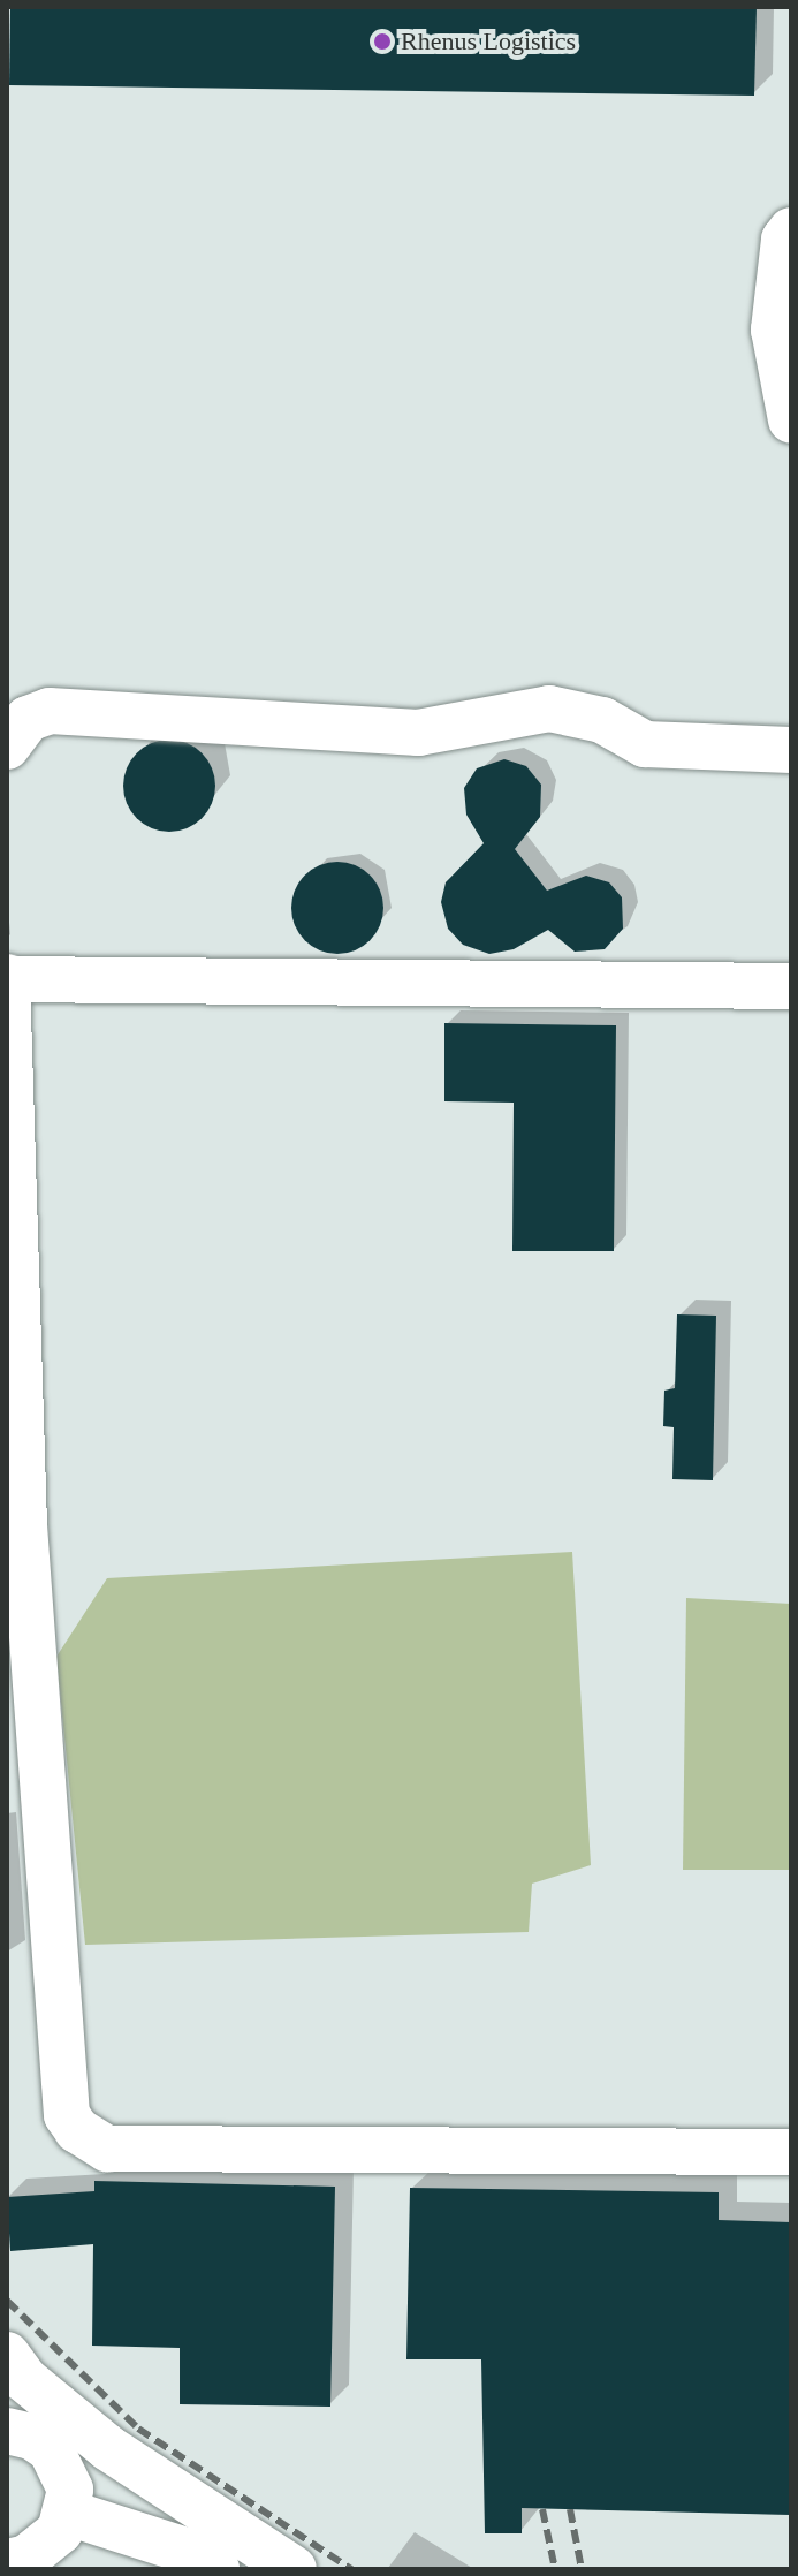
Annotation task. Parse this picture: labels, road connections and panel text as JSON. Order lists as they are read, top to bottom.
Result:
{
  "places": ["Rhenus Logistics"]
}
